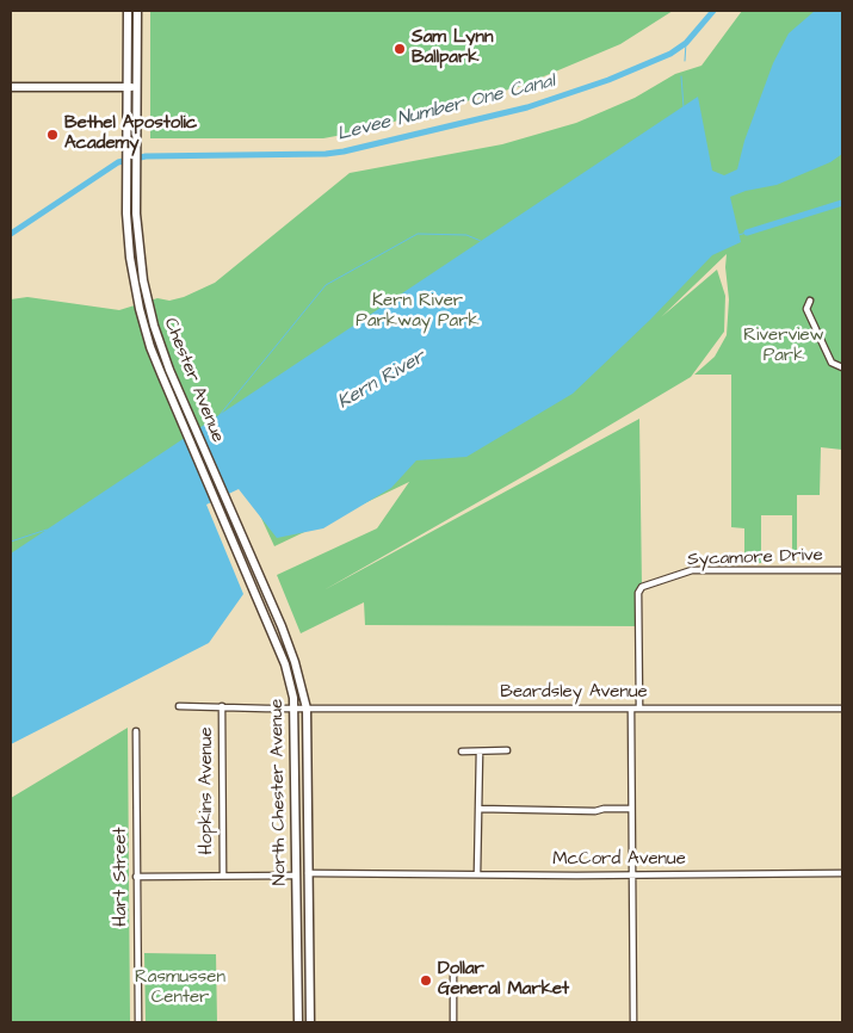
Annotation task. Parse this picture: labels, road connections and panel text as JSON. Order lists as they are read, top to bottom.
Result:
{
  "streets": {
    "main road": ["Chester Avenue", "North Chester Avenue"],
    "street": [
      "Sycamore Drive",
      "Beardsley Avenue",
      "Hopkins Avenue",
      "McCord Avenue",
      "Hart Street"
    ]
  },
  "crossings": [
    ["Chester Avenue", "North Chester Avenue"],
    ["Sycamore Drive", "Beardsley Avenue"],
    ["Beardsley Avenue", "Hopkins Avenue"],
    ["Beardsley Avenue", "North Chester Avenue"],
    ["North Chester Avenue", "McCord Avenue"]
  ],
  "water": ["Levee Number One Canal", "Kern River"],
  "parks": ["Kern River Parkway Park", "Riverview Park", "Rasmussen Center"],
  "places": ["Sam Lynn Ballpark", "Bethel Apostolic Academy", "Dollar General Market"]
}
